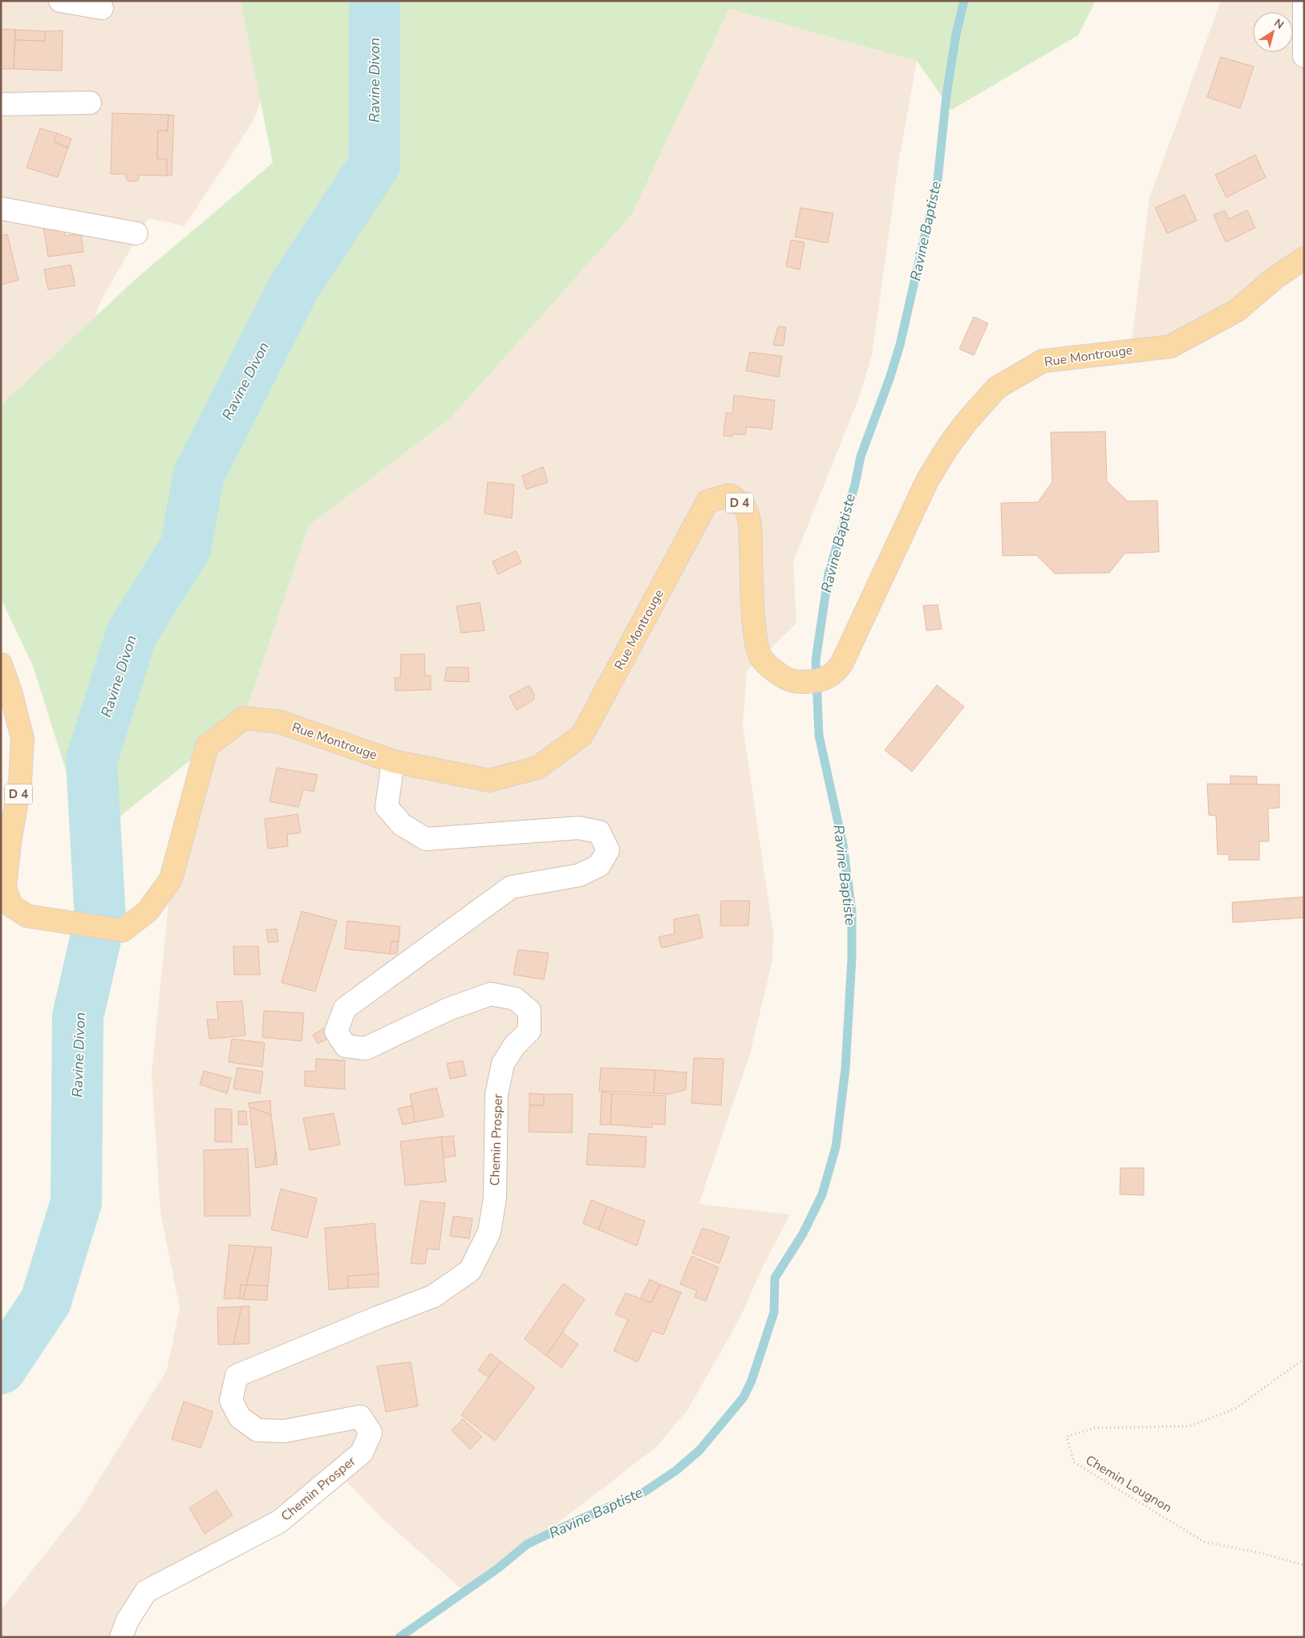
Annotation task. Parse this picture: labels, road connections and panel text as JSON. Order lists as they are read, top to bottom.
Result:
{
  "streets": {
    "main road": ["Rue Montrouge", "D 4"],
    "street": ["Chemin Prosper"],
    "path": ["Chemin Lougnon"]
  },
  "crossings": [
    ["Rue Montrouge", "Chemin Prosper"]
  ],
  "water": ["Ravine Divon", "Ravine Baptiste"],
  "north": "top right"
}
